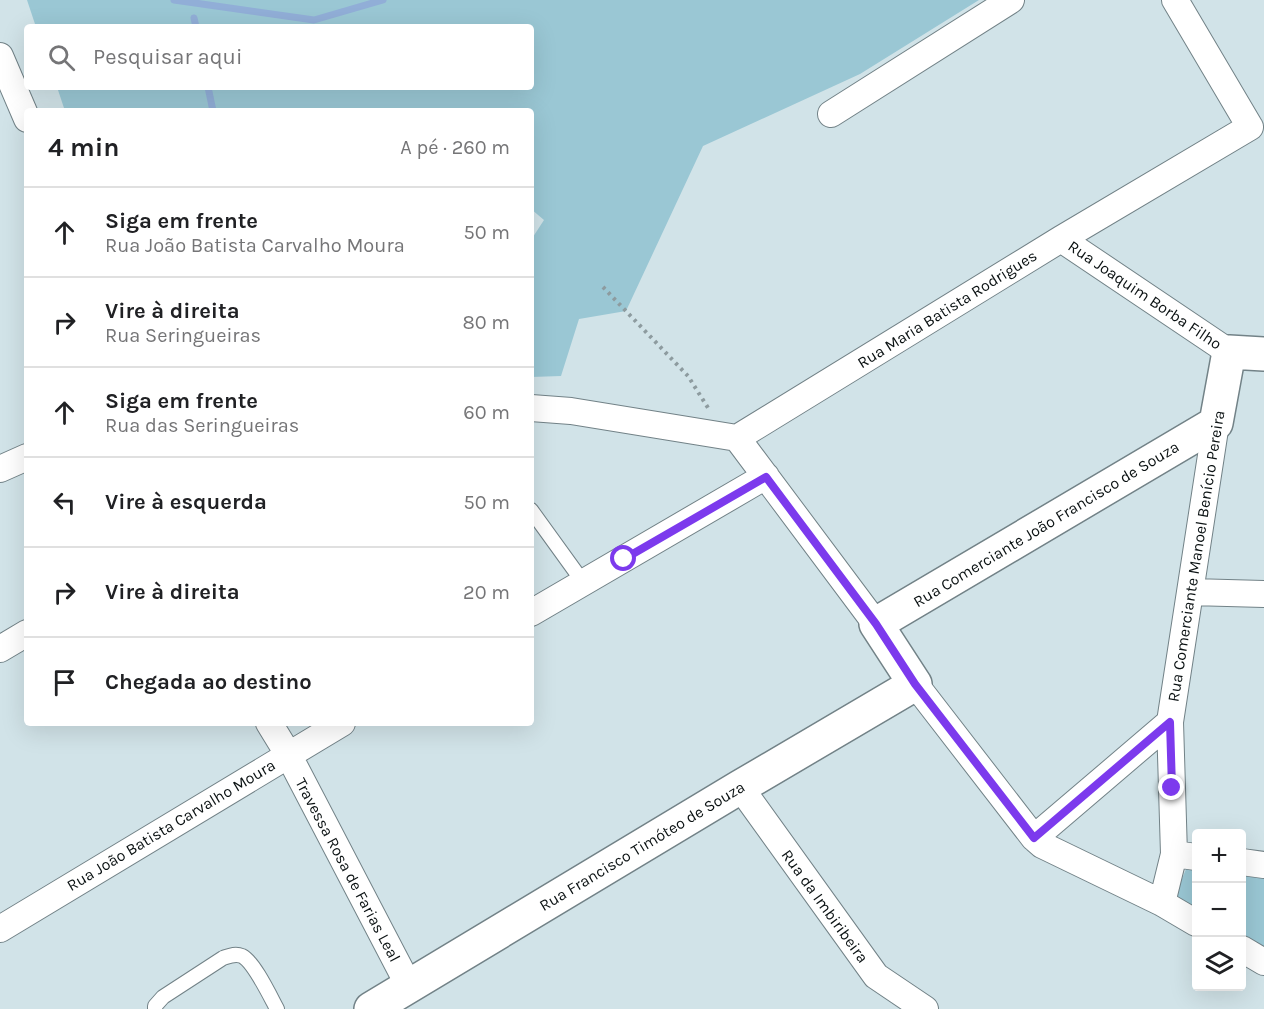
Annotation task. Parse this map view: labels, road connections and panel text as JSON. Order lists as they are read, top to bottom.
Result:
{
  "streets": {
    "main road": [
      "Rua Joaquim Borba Filho",
      "Rua Comerciante João Francisco de Souza",
      "Rua Comerciante Manoel Benício Pereira",
      "Rua Francisco Timóteo de Souza"
    ],
    "street": [
      "Rua Maria Batista Rodrigues",
      "Rua João Batista Carvalho Moura",
      "Travessa Rosa de Farias Leal",
      "Rua da Imbiribeira"
    ]
  },
  "crossings": [
    ["Rua Joaquim Borba Filho", "Rua Maria Batista Rodrigues"],
    ["Rua Joaquim Borba Filho", "Rua Comerciante Manoel Benício Pereira"],
    ["Rua Comerciante João Francisco de Souza", "Rua Comerciante Manoel Benício Pereira"],
    ["Rua João Batista Carvalho Moura", "Travessa Rosa de Farias Leal"],
    ["Rua Francisco Timóteo de Souza", "Travessa Rosa de Farias Leal"],
    ["Rua Francisco Timóteo de Souza", "Rua da Imbiribeira"]
  ],
  "page": {
    "search": "Pesquisar aqui",
    "heading": ["4 min", "A pé · 260 m"],
    "list": [
      ["Siga em frente", "Rua João Batista Carvalho Moura", "50 m"],
      ["Vire à direita", "Rua Seringueiras", "80 m"],
      ["Siga em frente", "Rua das Seringueiras", "60 m"],
      ["Vire à esquerda", "50 m"],
      ["Vire à direita", "20 m"],
      "Chegada ao destino"
    ],
    "map_buttons": ["+", "−"]
  }
}
